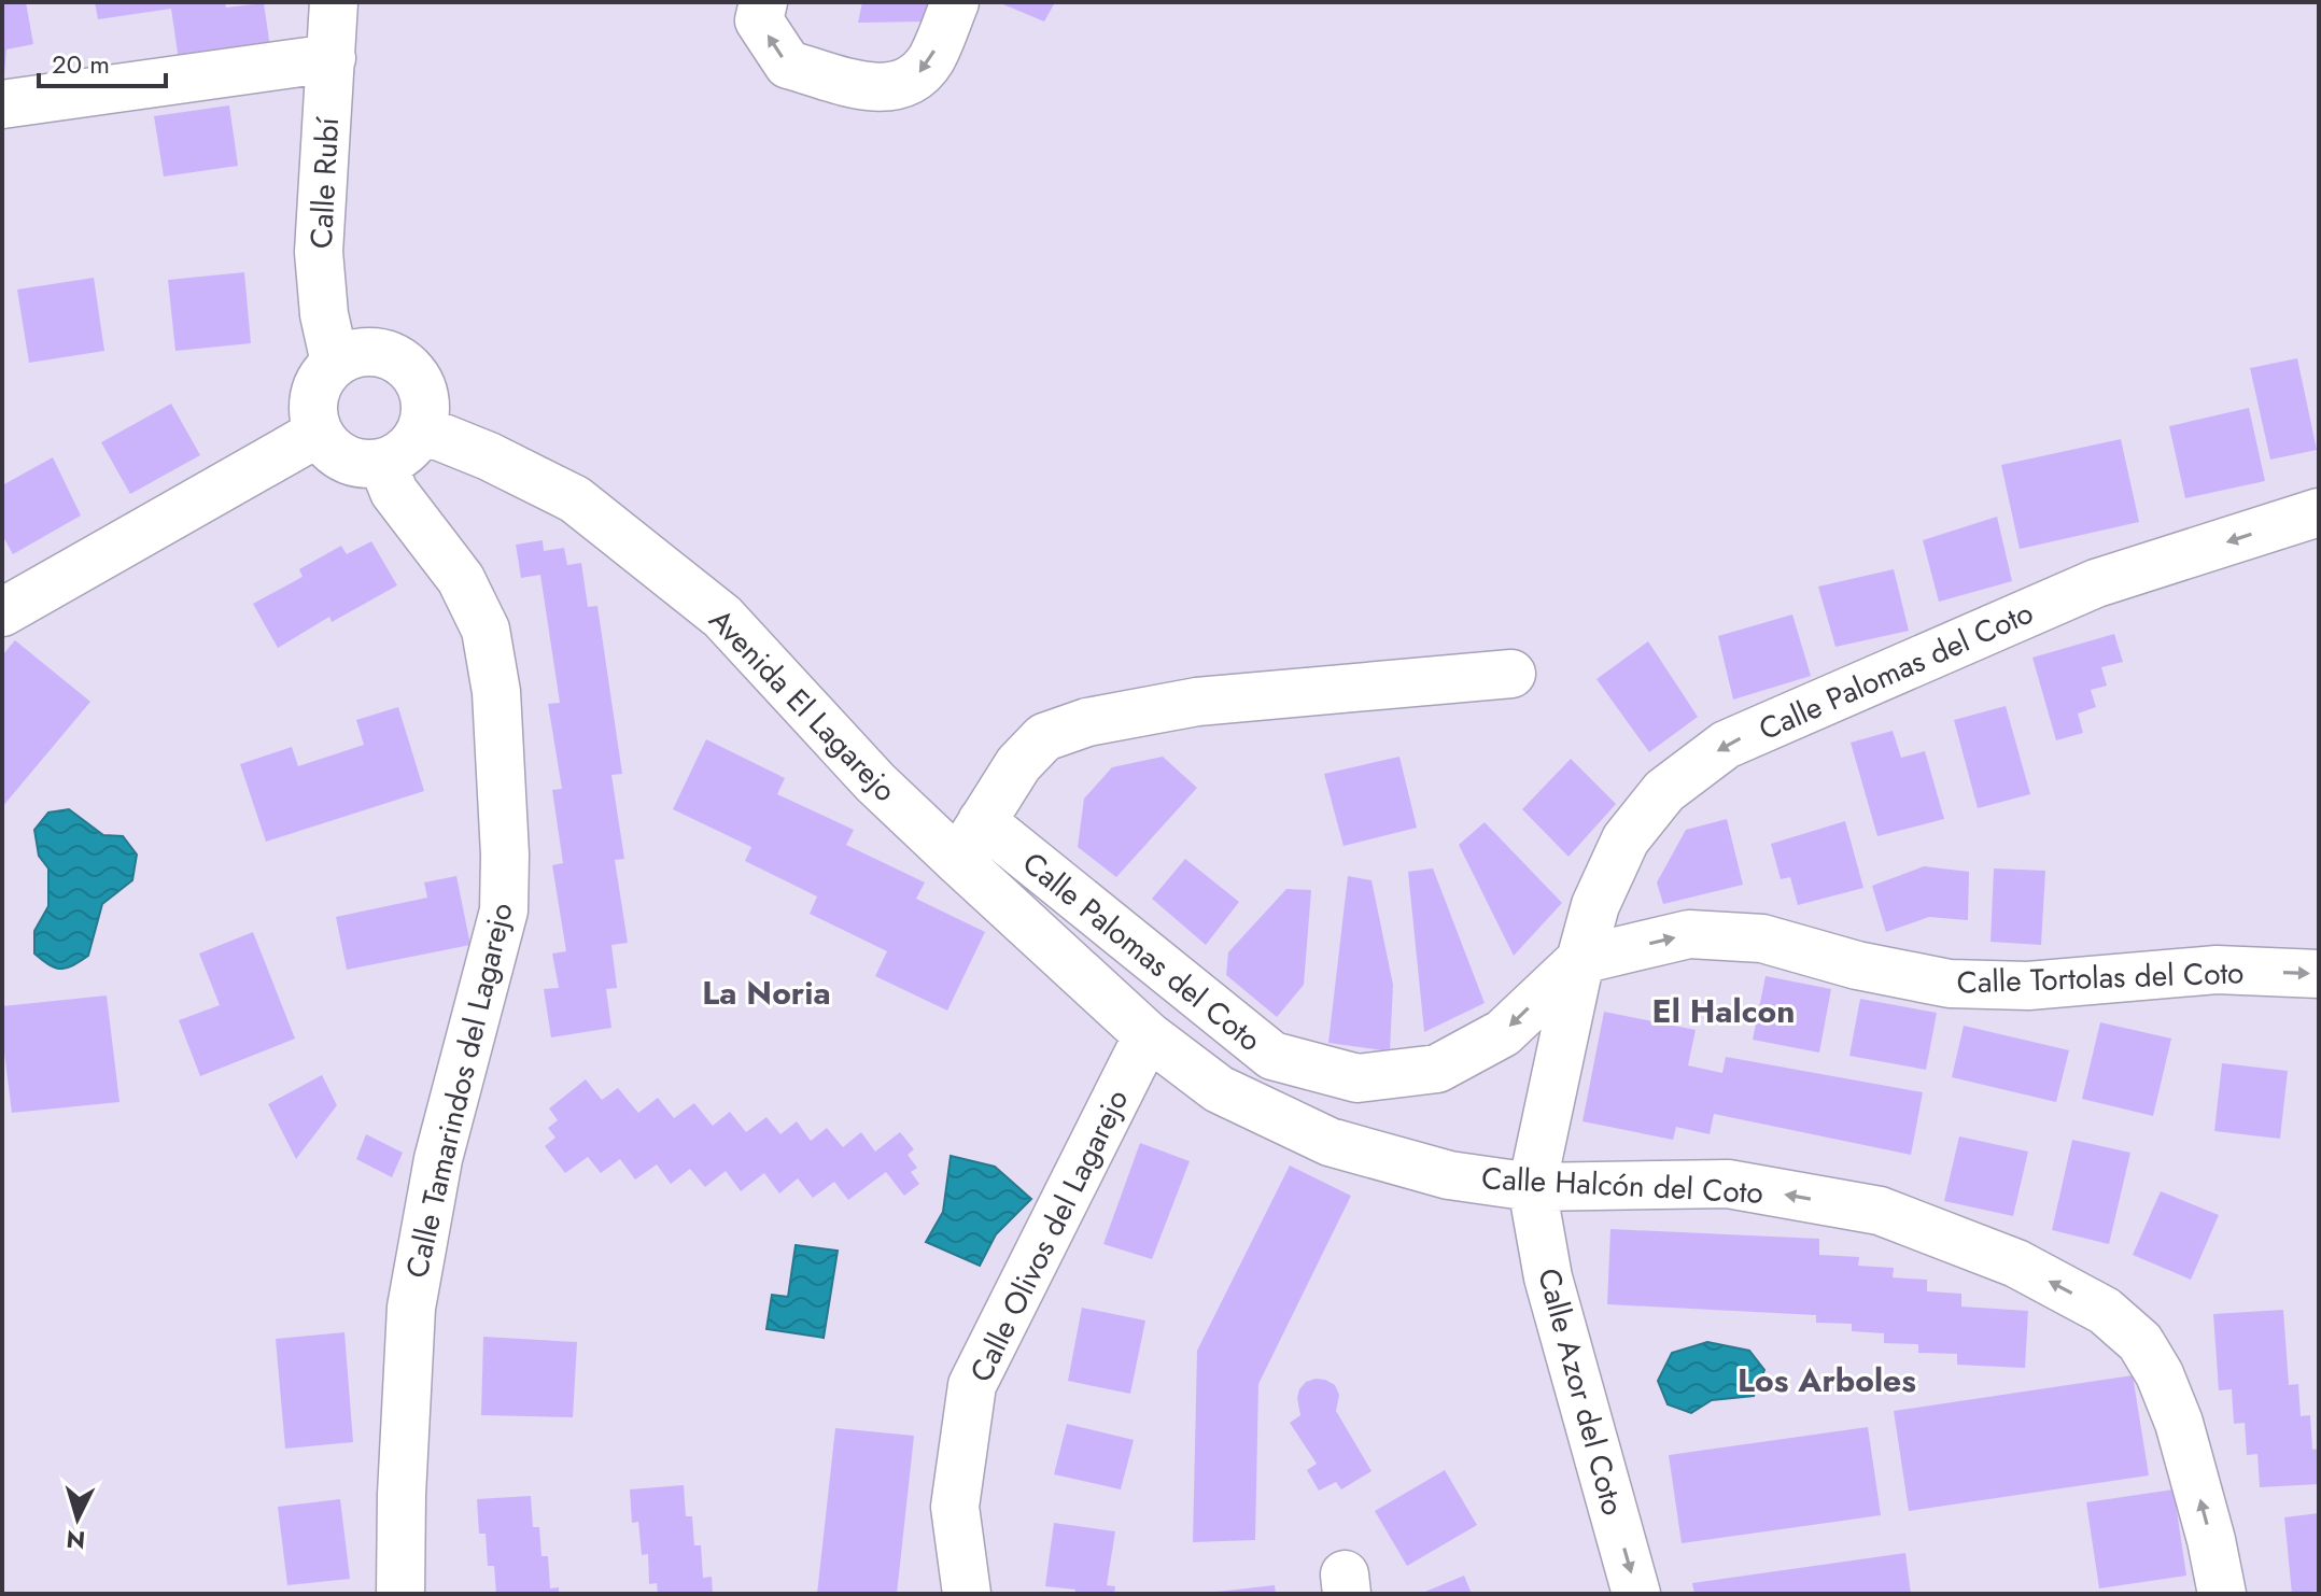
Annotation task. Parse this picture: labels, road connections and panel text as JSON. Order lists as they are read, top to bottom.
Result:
{
  "streets": {
    "street": [
      "Calle Rubí",
      "Calle Palomas del Coto",
      "Avenida El Lagarejo",
      "Calle Tortolas del Coto",
      "Calle Tamarindos del Lagarejo",
      "Calle Halcón del Coto",
      "Calle Olivos del Lagarejo",
      "Calle Azor del Coto"
    ]
  },
  "crossings": [
    ["Calle Rubí", "Avenida El Lagarejo"],
    ["Calle Rubí", "Calle Tamarindos del Lagarejo"],
    ["Calle Palomas del Coto", "Calle Tortolas del Coto"],
    ["Calle Palomas del Coto", "Calle Halcón del Coto"],
    ["Calle Palomas del Coto", "Calle Azor del Coto"],
    ["Avenida El Lagarejo", "Calle Tamarindos del Lagarejo"],
    ["Avenida El Lagarejo", "Calle Halcón del Coto"],
    ["Avenida El Lagarejo", "Calle Olivos del Lagarejo"],
    ["Calle Halcón del Coto", "Calle Olivos del Lagarejo"],
    ["Calle Halcón del Coto", "Calle Azor del Coto"]
  ],
  "one_way": [
    "Calle Palomas del Coto",
    "Calle Tortolas del Coto",
    "Calle Halcón del Coto",
    "Calle Azor del Coto"
  ],
  "districts": ["La Noria", "El Halcon", "Los Arboles"],
  "scale_bar": "20 m",
  "north": "bottom"
}
